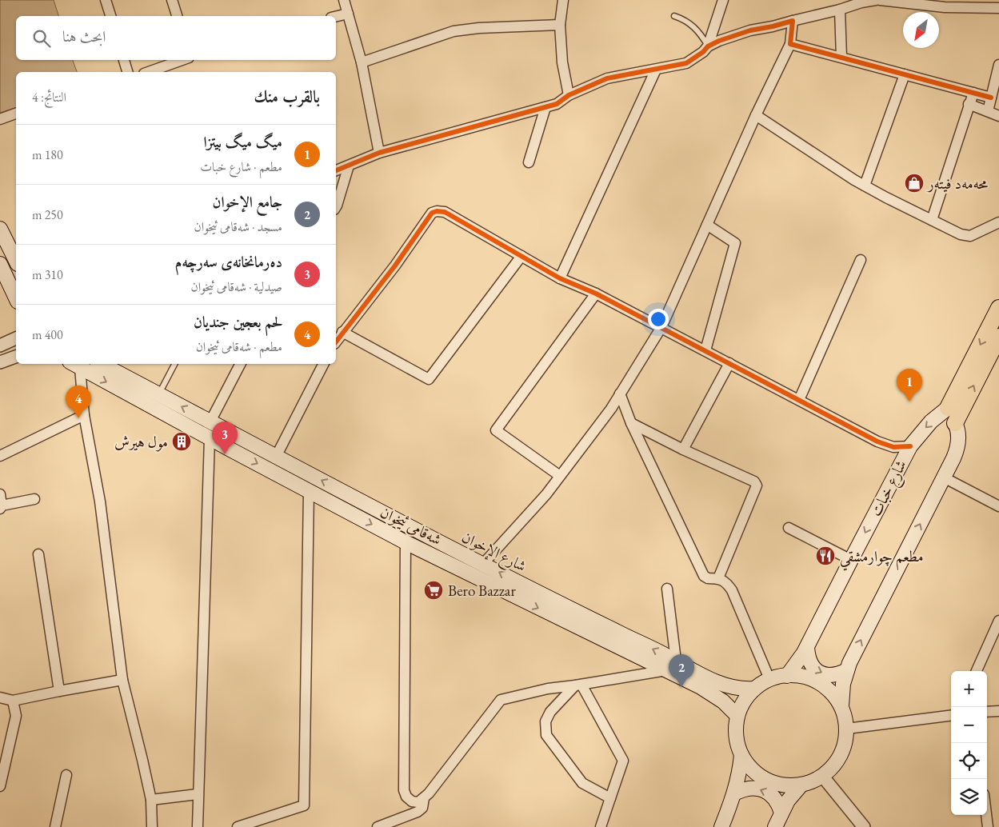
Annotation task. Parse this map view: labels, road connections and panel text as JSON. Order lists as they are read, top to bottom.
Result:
{
  "streets": {
    "main road": ["شارع خبات", "شەقامی ئیخوان", "شارع الإخوان"]
  },
  "crossings": [
    ["شارع خبات", "شەقامی ئیخوان"],
    ["شارع خبات", "شارع الإخوان"],
    ["شەقامی ئیخوان", "شارع الإخوان"]
  ],
  "one_way": ["شەقامی ئیخوان", "شارع الإخوان"],
  "places": {
    "shop": ["محەمەد فیتەر"],
    "building": ["مول هيرش"],
    "restaurant": ["مطعم چوارمشقي"],
    "supermarket": ["Bero Bazzar"]
  },
  "north": "bottom left",
  "page": {
    "search": "ابحث هنا",
    "heading": ["بالقرب منك", "النتائج: 4"],
    "list": [
      {
        "mark": "1",
        "name": "ميگ ميگ بيتزا",
        "note": "مطعم · شارع خبات",
        "value": "180 m"
      },
      {
        "mark": "2",
        "name": "جامع الإخوان",
        "note": "مسجد · شەقامی ئیخوان",
        "value": "250 m"
      },
      {
        "mark": "3",
        "name": "دەرمانخانەی سەرچەم",
        "note": "صيدلية · شەقامی ئیخوان",
        "value": "310 m"
      },
      {
        "mark": "4",
        "name": "لحم بعجين جنديان",
        "note": "مطعم · شەقامی ئیخوان",
        "value": "400 m"
      }
    ],
    "pins": [
      "1",
      "4",
      "3",
      "2"
    ],
    "map_buttons": ["+", "−"]
  }
}
